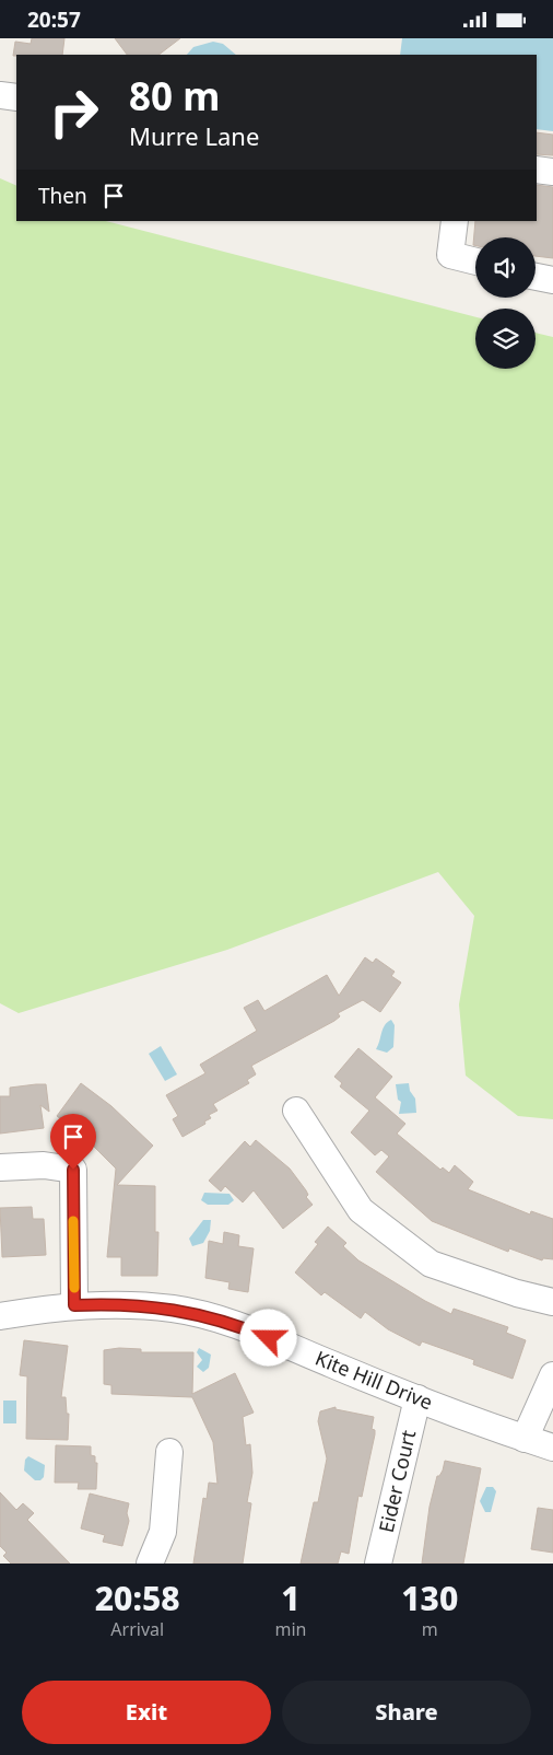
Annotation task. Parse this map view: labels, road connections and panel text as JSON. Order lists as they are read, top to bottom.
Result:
{
  "streets": {
    "street": ["Kite Hill Drive", "Eider Court"]
  },
  "crossings": [
    ["Kite Hill Drive", "Eider Court"]
  ],
  "page": {
    "status": "20:57",
    "turn": ["80 m", "Murre Lane"],
    "then": "Then",
    "eta": [
      "20:58",
      "Arrival",
      "1",
      "min",
      "130",
      "m"
    ],
    "buttons": ["Exit", "Share"]
  }
}
